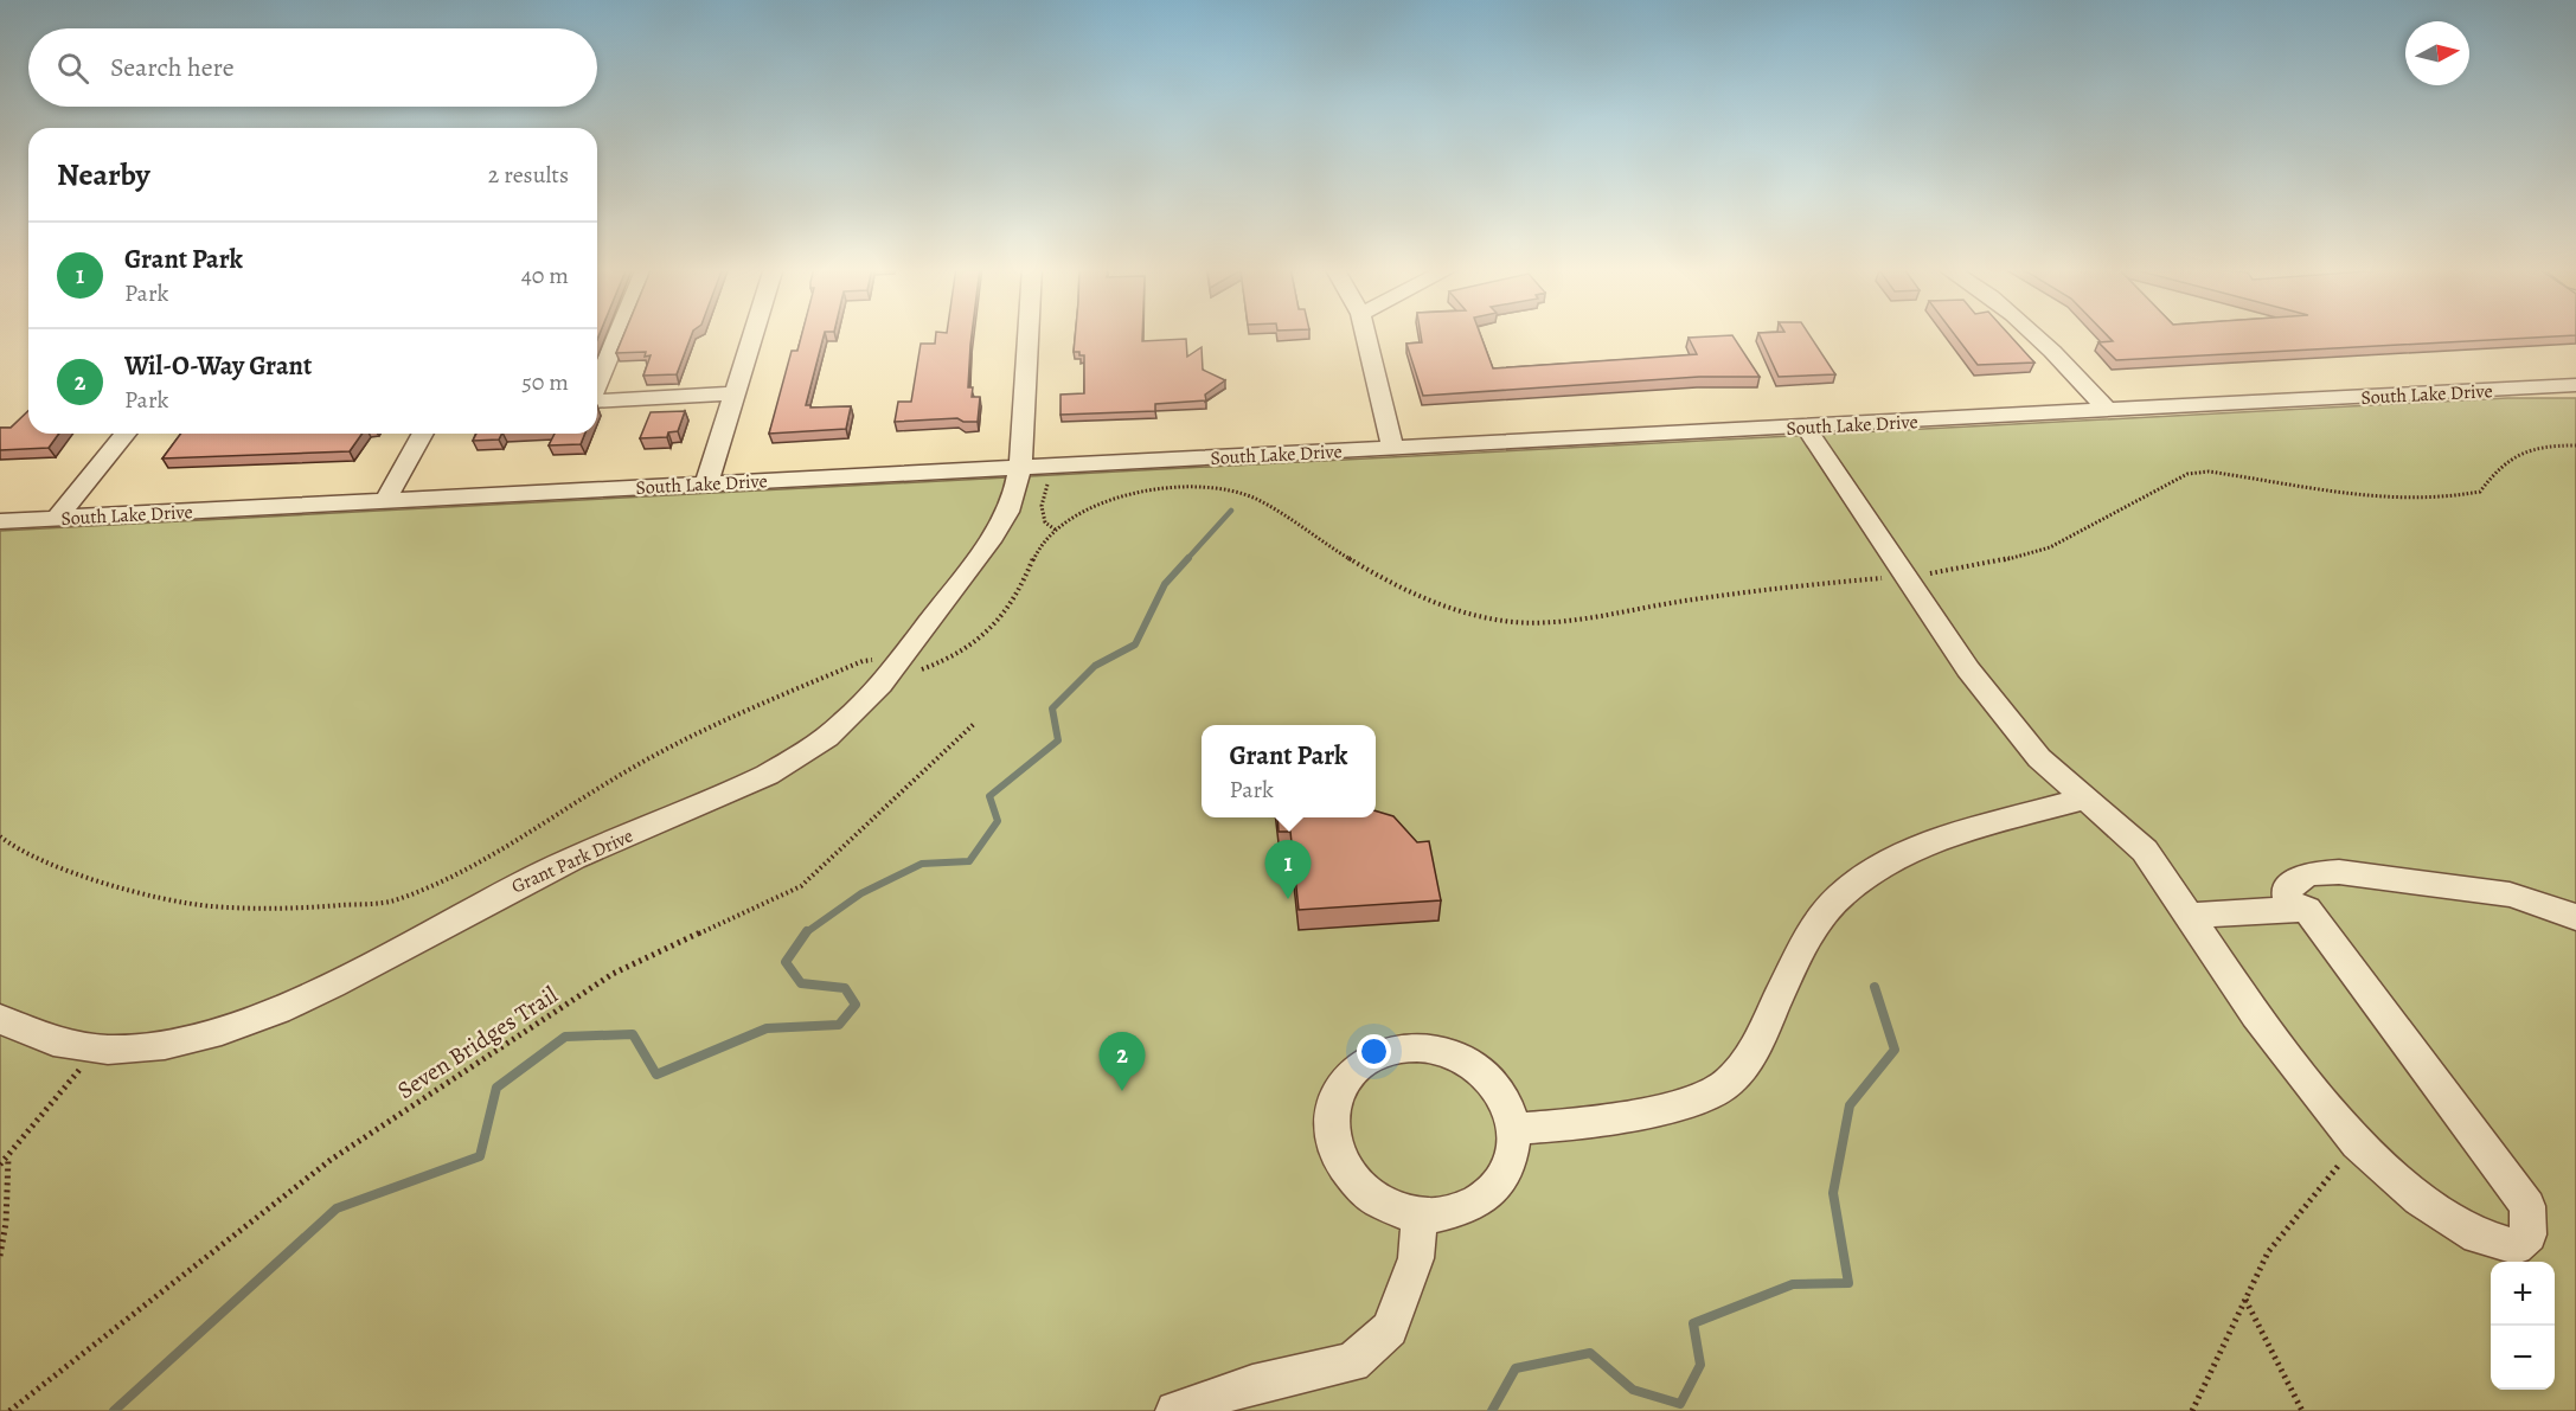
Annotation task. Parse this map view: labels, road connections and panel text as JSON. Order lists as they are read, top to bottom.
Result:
{
  "streets": {
    "street": ["South Lake Drive", "Grant Park Drive"],
    "path": ["Seven Bridges Trail"]
  },
  "crossings": [
    ["South Lake Drive", "Grant Park Drive"]
  ],
  "north": "right",
  "page": {
    "search": "Search here",
    "heading": ["Nearby", "2 results"],
    "list": [
      {
        "mark": "1",
        "name": "Grant Park",
        "note": "Park",
        "value": "40 m"
      },
      {
        "mark": "2",
        "name": "Wil-O-Way Grant",
        "note": "Park",
        "value": "50 m"
      }
    ],
    "popup": ["Grant Park", "Park"],
    "pins": ["1", "2"],
    "map_buttons": ["+", "−"]
  }
}
